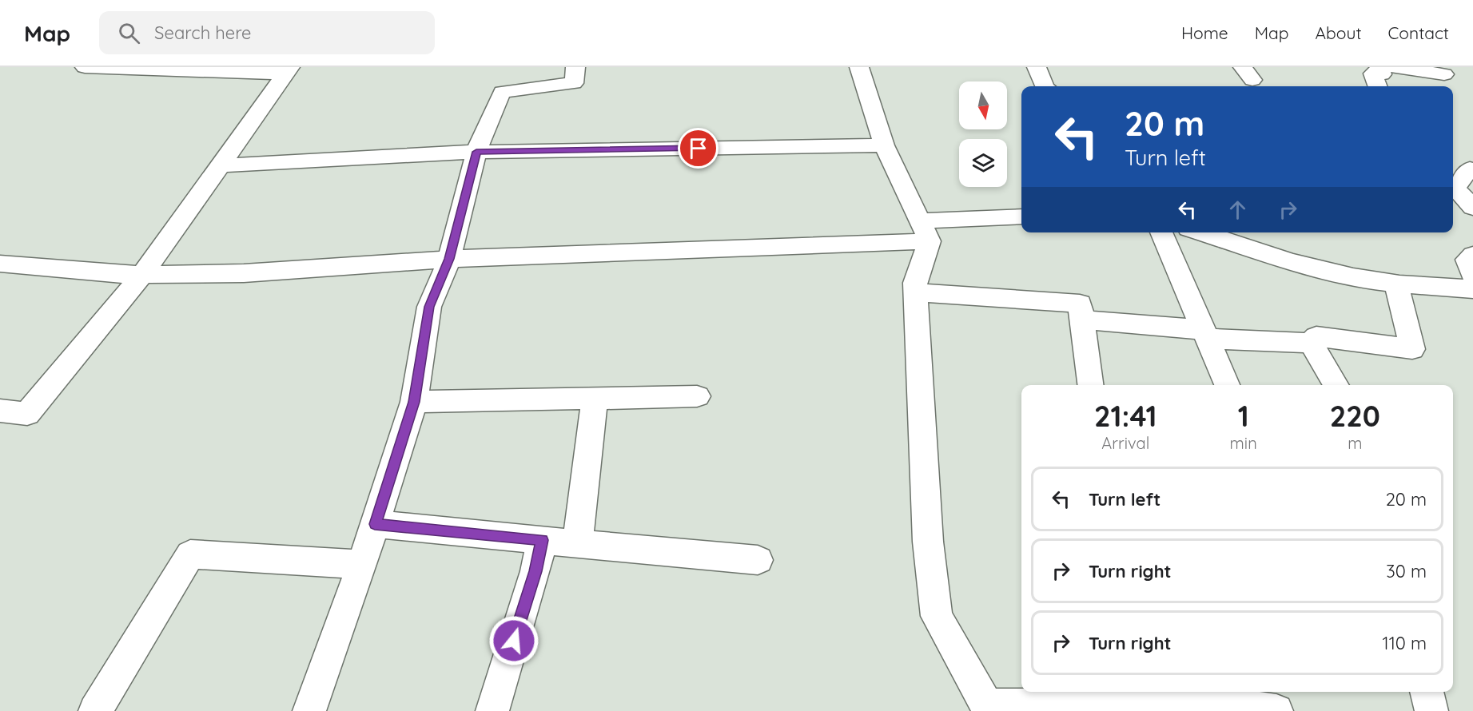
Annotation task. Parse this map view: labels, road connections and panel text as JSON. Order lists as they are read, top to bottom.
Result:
{
  "north": "bottom",
  "page": {
    "header": "Map",
    "search": "Search here",
    "nav": [
      "Home",
      "Map",
      "About",
      "Contact"
    ],
    "turn": ["20 m", "Turn left"],
    "eta": [
      "21:41",
      "Arrival",
      "1",
      "min",
      "220",
      "m"
    ],
    "list": [
      {
        "name": "Turn left",
        "value": "20 m"
      },
      {
        "name": "Turn right",
        "value": "30 m"
      },
      {
        "name": "Turn right",
        "value": "110 m"
      }
    ]
  }
}
